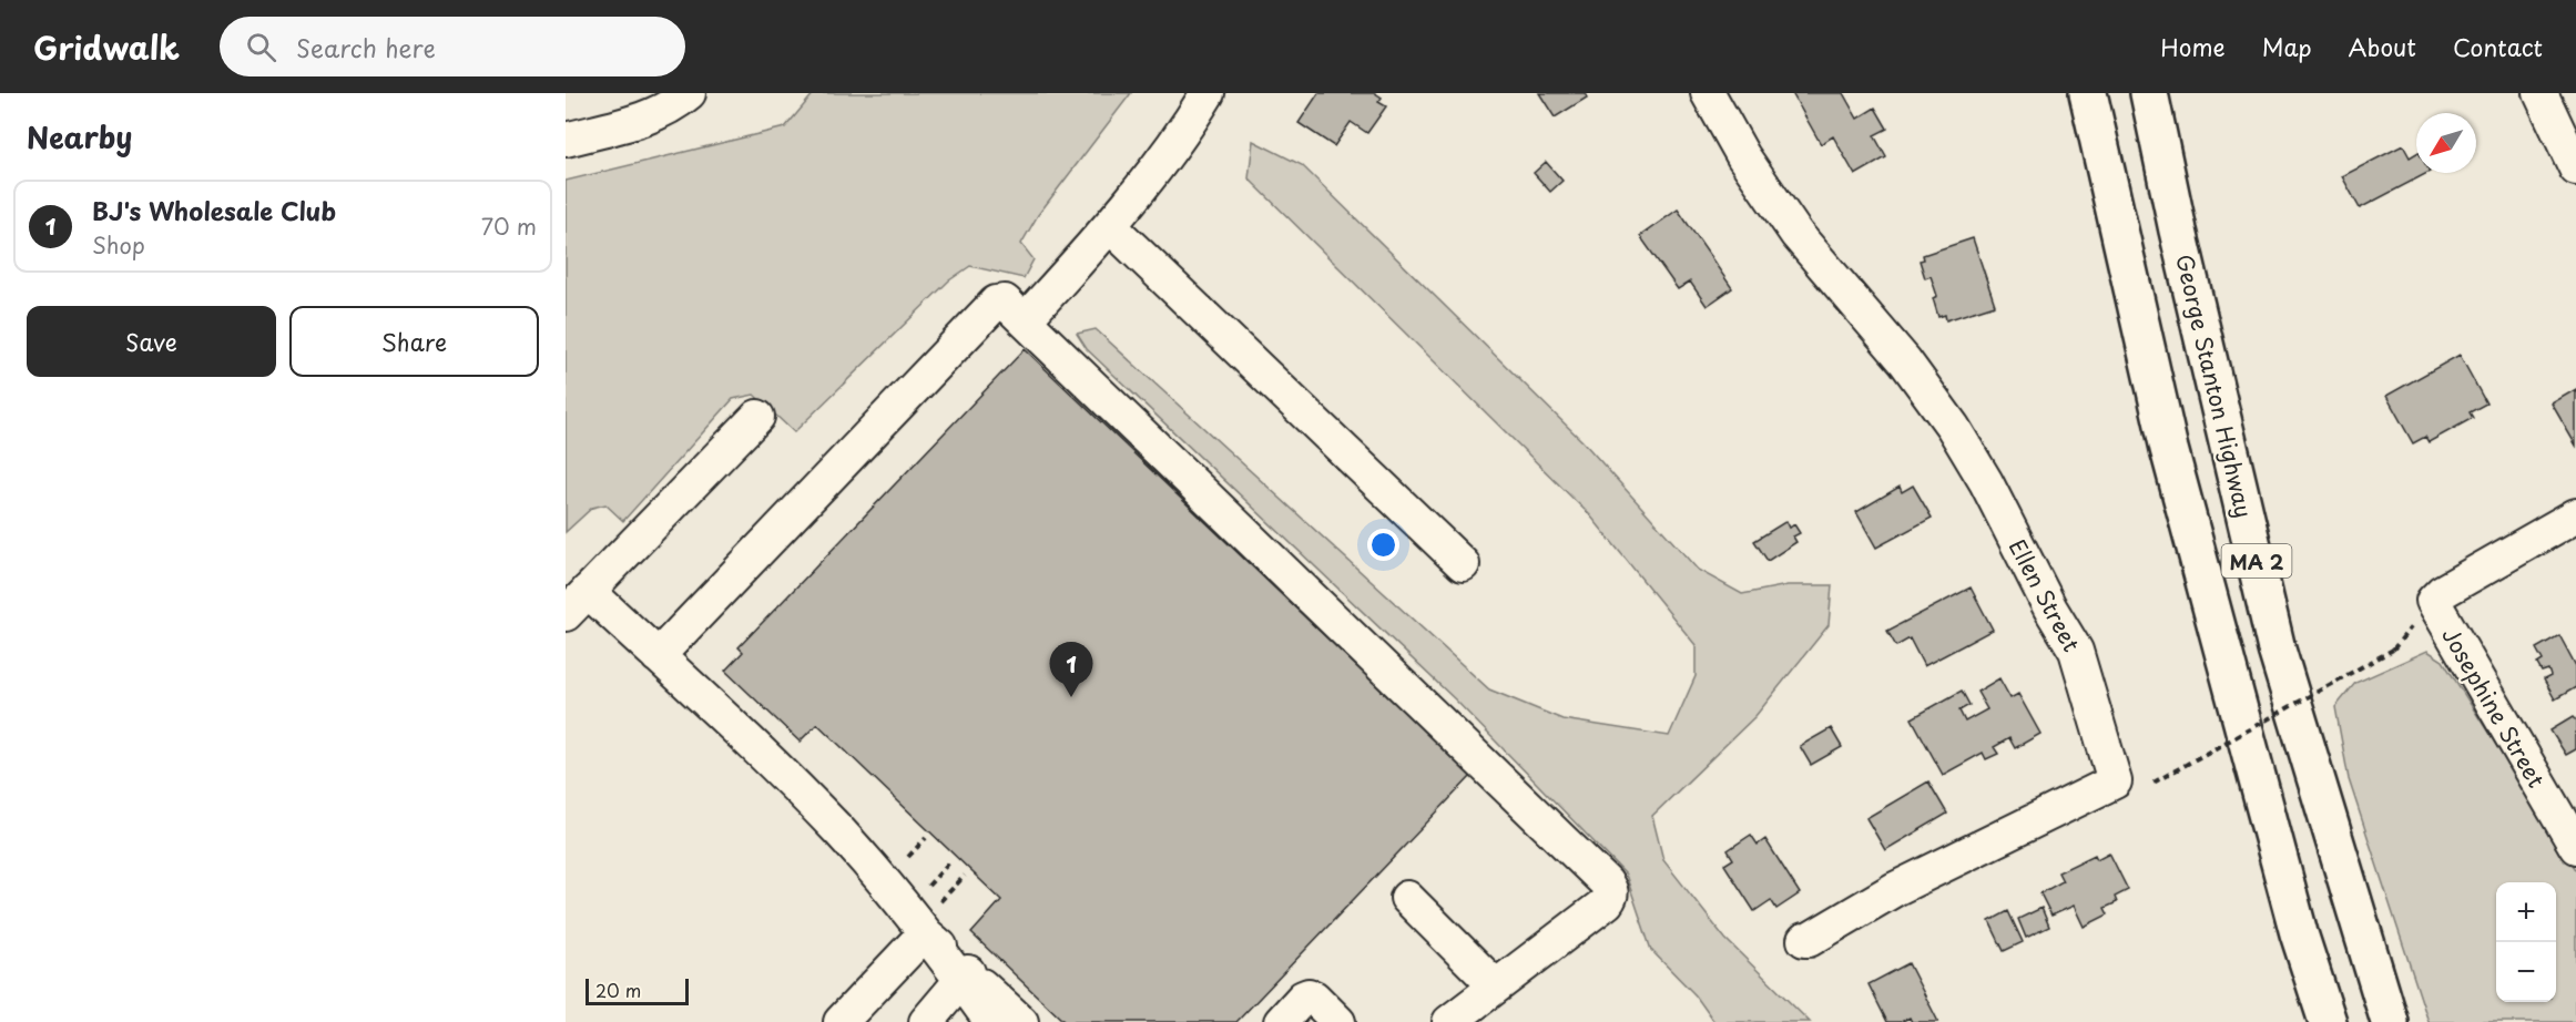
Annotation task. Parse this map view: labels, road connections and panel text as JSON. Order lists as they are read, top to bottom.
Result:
{
  "streets": {
    "highway": ["George Stanton Highway", "MA 2"],
    "street": ["Ellen Street", "Josephine Street"]
  },
  "scale_bar": "20 m",
  "north": "bottom left",
  "page": {
    "header": "Gridwalk",
    "search": "Search here",
    "nav": [
      "Home",
      "Map",
      "About",
      "Contact"
    ],
    "heading": "Nearby",
    "list": [
      {
        "mark": "1",
        "name": "BJ's Wholesale Club",
        "note": "Shop",
        "value": "70 m"
      }
    ],
    "buttons": ["Save", "Share"],
    "pins": "1",
    "map_buttons": ["+", "−"],
    "scale": "20 m"
  }
}
